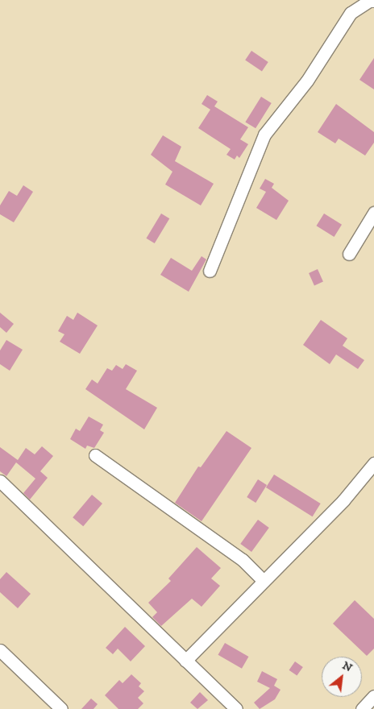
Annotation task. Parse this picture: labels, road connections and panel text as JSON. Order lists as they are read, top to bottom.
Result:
{
  "north": "top right"
}
